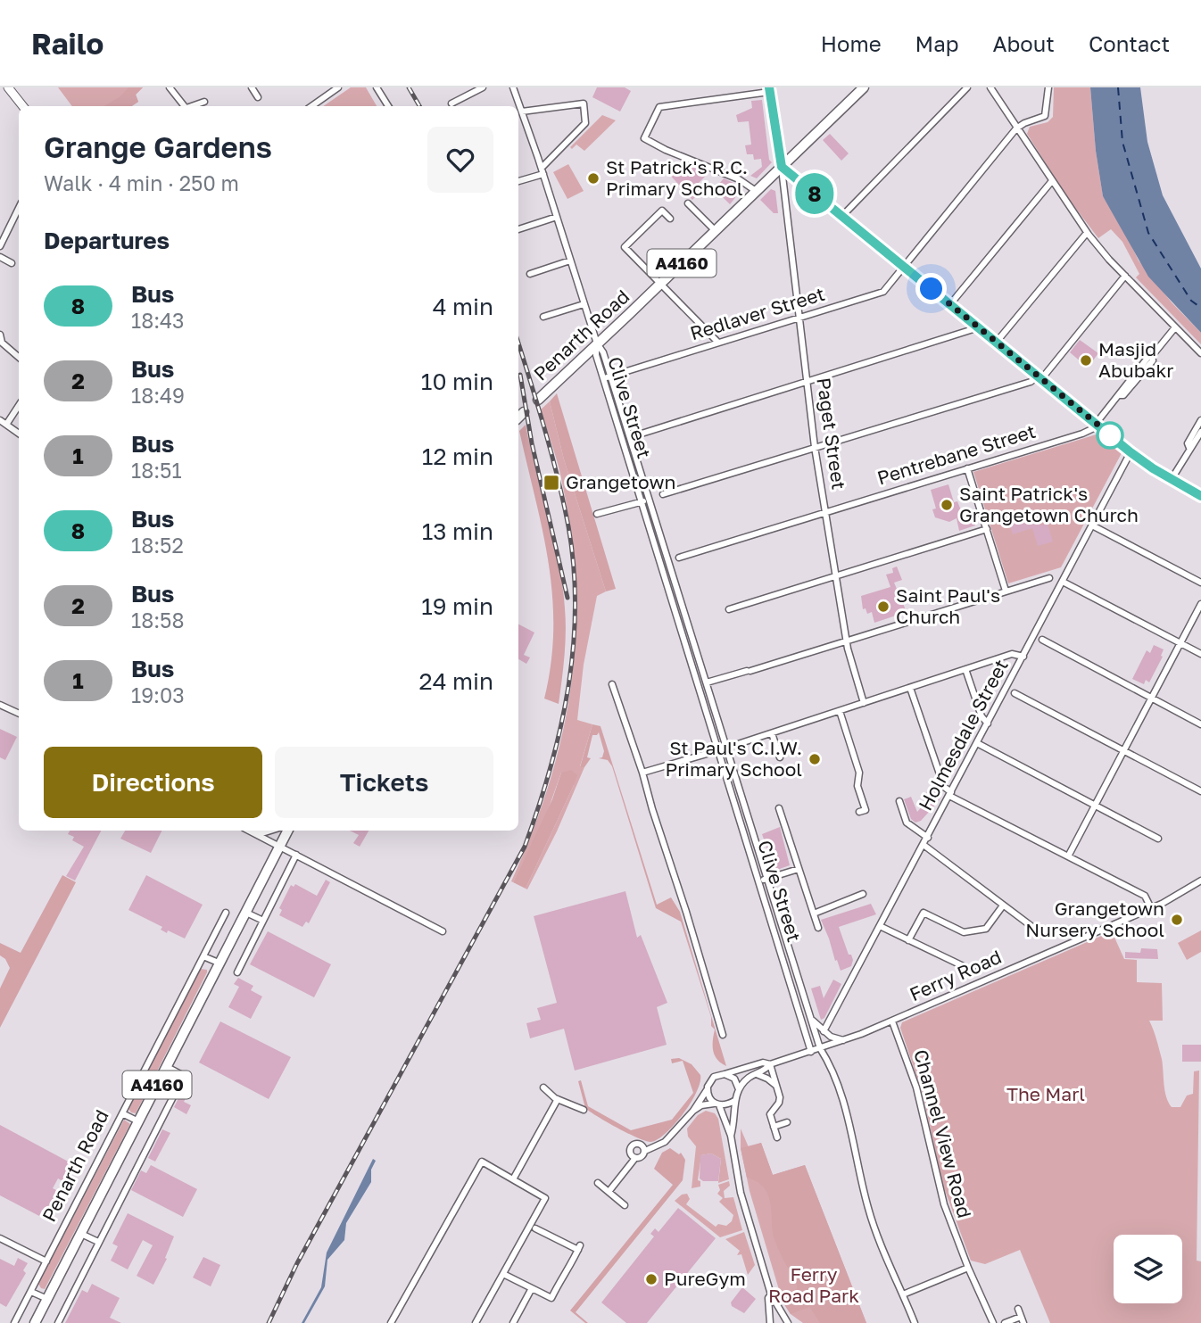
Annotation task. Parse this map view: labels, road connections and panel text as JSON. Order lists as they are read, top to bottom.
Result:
{
  "streets": {
    "main road": ["A4160", "Penarth Road"],
    "street": [
      "Redlaver Street",
      "Clive Street",
      "Paget Street",
      "Pentrebane Street",
      "Holmesdale Street",
      "Ferry Road",
      "Channel View Road"
    ]
  },
  "crossings": [
    ["Redlaver Street", "Clive Street"],
    ["Redlaver Street", "Paget Street"],
    ["Penarth Road", "Clive Street"],
    ["Penarth Road", "Paget Street"],
    ["Clive Street", "Holmesdale Street"],
    ["Clive Street", "Ferry Road"],
    ["Paget Street", "Pentrebane Street"],
    ["Ferry Road", "Channel View Road"]
  ],
  "parks": ["The Marl", "Ferry Road Park"],
  "places": {
    "other": [
      "St Patrick's R.C. Primary School",
      "Masjid Abubakr",
      "Saint Patrick's Grangetown Church",
      "Saint Paul's Church",
      "St Paul's C.I.W. Primary School",
      "Grangetown Nursery School",
      "PureGym"
    ],
    "transit": ["Grangetown"]
  },
  "lines": ["bus line 8"],
  "page": {
    "header": "Railo",
    "nav": [
      "Home",
      "Map",
      "About",
      "Contact"
    ],
    "on_map": "8",
    "heading": [
      ["Grange Gardens", "Walk · 4 min · 250 m"],
      "Departures"
    ],
    "list": [
      {
        "mark": "8",
        "name": "Bus",
        "note": "18:43",
        "value": "4 min"
      },
      {
        "mark": "2",
        "name": "Bus",
        "note": "18:49",
        "value": "10 min"
      },
      {
        "mark": "1",
        "name": "Bus",
        "note": "18:51",
        "value": "12 min"
      },
      {
        "mark": "8",
        "name": "Bus",
        "note": "18:52",
        "value": "13 min"
      },
      {
        "mark": "2",
        "name": "Bus",
        "note": "18:58",
        "value": "19 min"
      },
      {
        "mark": "1",
        "name": "Bus",
        "note": "19:03",
        "value": "24 min"
      }
    ],
    "buttons": ["Directions", "Tickets"]
  }
}
